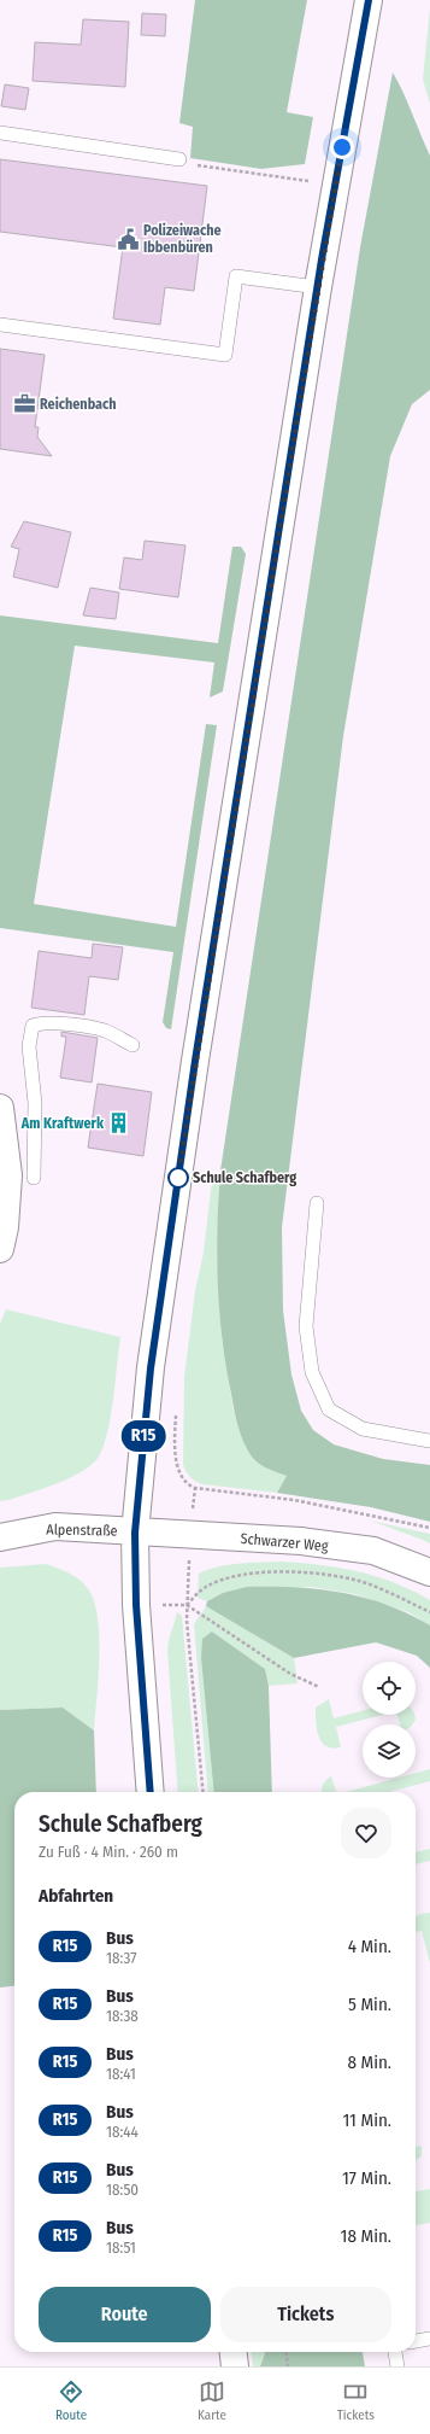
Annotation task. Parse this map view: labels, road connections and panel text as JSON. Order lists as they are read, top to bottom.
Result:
{
  "streets": {
    "main road": ["Alpenstraße", "Schwarzer Weg"]
  },
  "crossings": [
    ["Alpenstraße", "Schwarzer Weg"]
  ],
  "places": {
    "public building": ["Polizeiwache Ibbenbüren"],
    "office": ["Reichenbach"],
    "building": ["Am Kraftwerk"],
    "other": ["Schule Schafberg"]
  },
  "lines": ["bus line R15"],
  "page": {
    "on_map": "R15",
    "heading": [
      ["Schule Schafberg", "Zu Fuß · 4 Min. · 260 m"],
      "Abfahrten"
    ],
    "list": [
      {
        "mark": "R15",
        "name": "Bus",
        "note": "18:37",
        "value": "4 Min."
      },
      {
        "mark": "R15",
        "name": "Bus",
        "note": "18:38",
        "value": "5 Min."
      },
      {
        "mark": "R15",
        "name": "Bus",
        "note": "18:41",
        "value": "8 Min."
      },
      {
        "mark": "R15",
        "name": "Bus",
        "note": "18:44",
        "value": "11 Min."
      },
      {
        "mark": "R15",
        "name": "Bus",
        "note": "18:50",
        "value": "17 Min."
      },
      {
        "mark": "R15",
        "name": "Bus",
        "note": "18:51",
        "value": "18 Min."
      }
    ],
    "buttons": ["Route", "Tickets"],
    "tabs": ["Route", "Karte", "Tickets"]
  }
}
